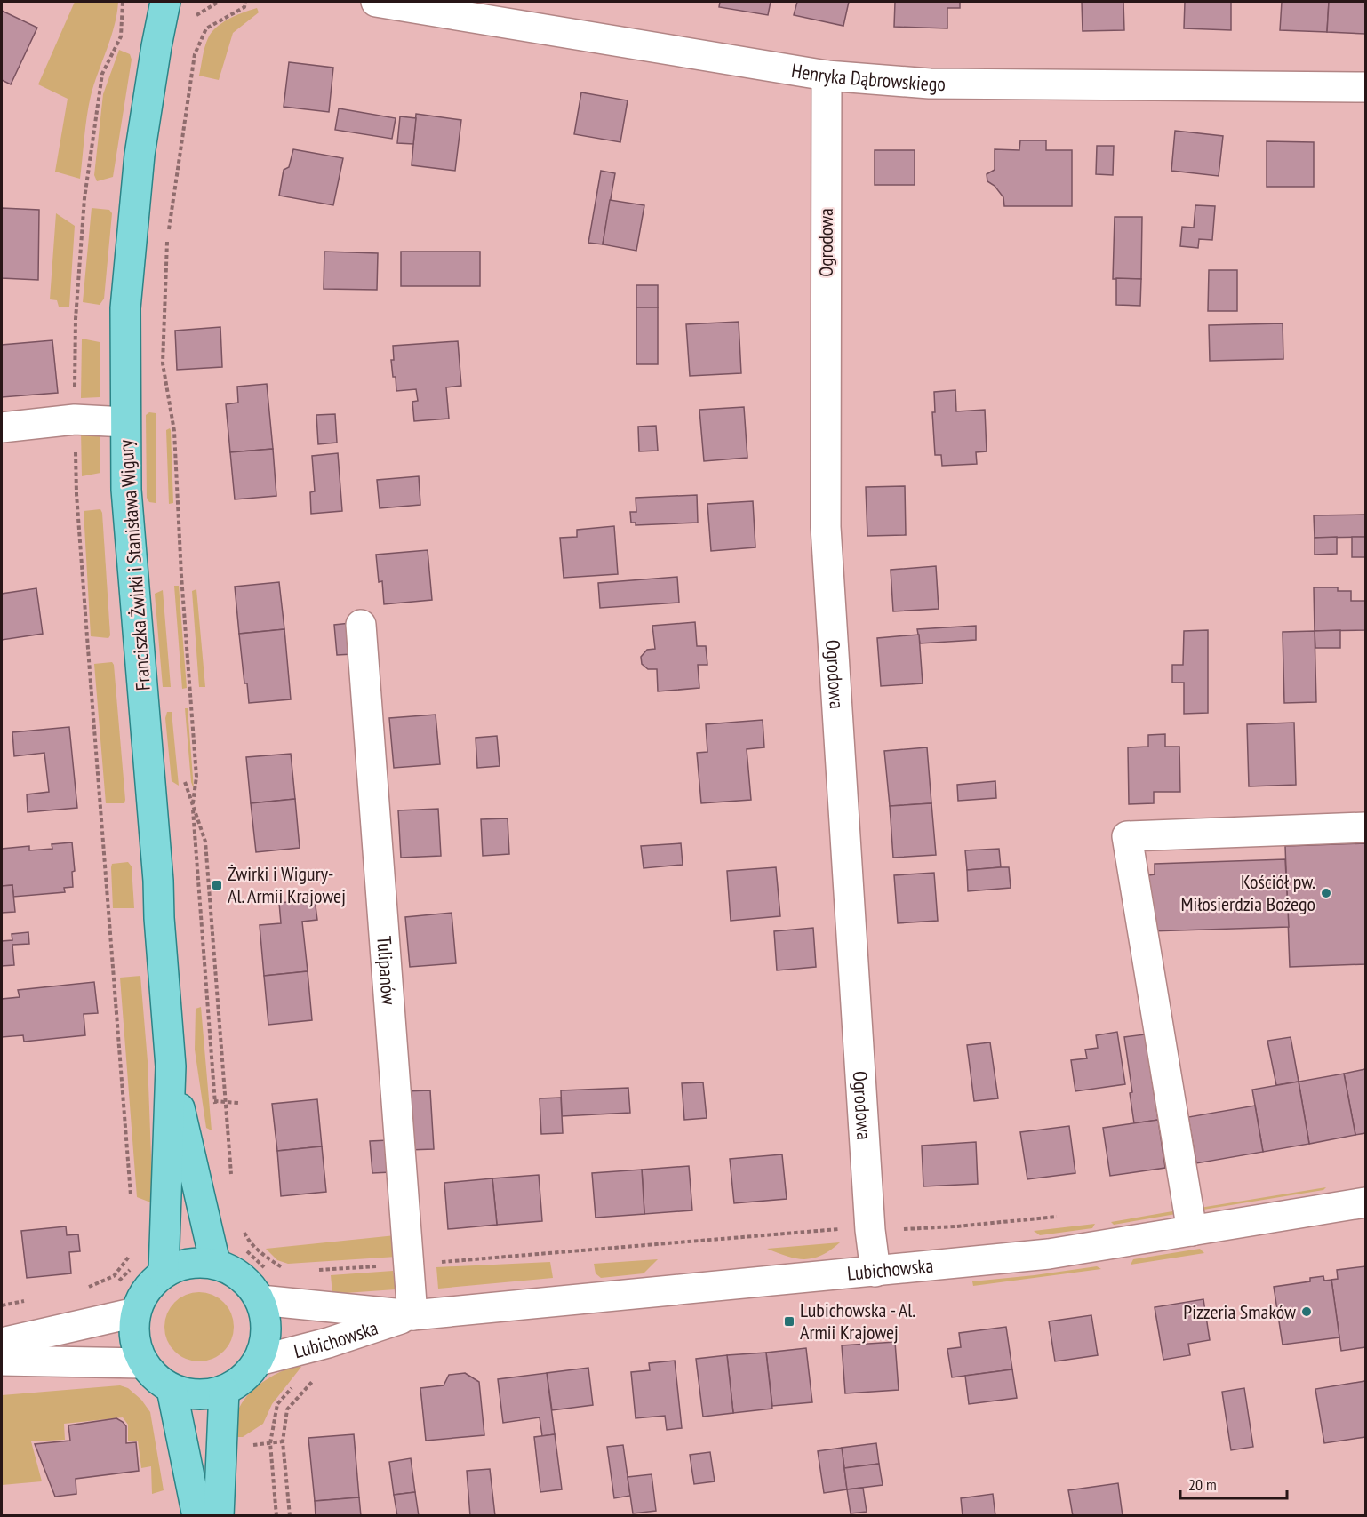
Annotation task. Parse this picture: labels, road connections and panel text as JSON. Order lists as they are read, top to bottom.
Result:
{
  "streets": {
    "main road": ["Franciszka Żwirki i Stanisława Wigury"],
    "street": [
      "Henryka Dąbrowskiego",
      "Ogrodowa",
      "Tulipanów",
      "Lubichowska"
    ]
  },
  "crossings": [
    ["Henryka Dąbrowskiego", "Ogrodowa"],
    ["Ogrodowa", "Lubichowska"],
    ["Franciszka Żwirki i Stanisława Wigury", "Lubichowska"],
    ["Tulipanów", "Lubichowska"]
  ],
  "places": {
    "transit": ["Żwirki i Wigury- Al. Armii Krajowej", "Lubichowska - Al. Armii Krajowej"],
    "other": ["Kościół pw. Miłosierdzia Bożego", "Pizzeria Smaków"]
  },
  "scale_bar": "20 m"
}
